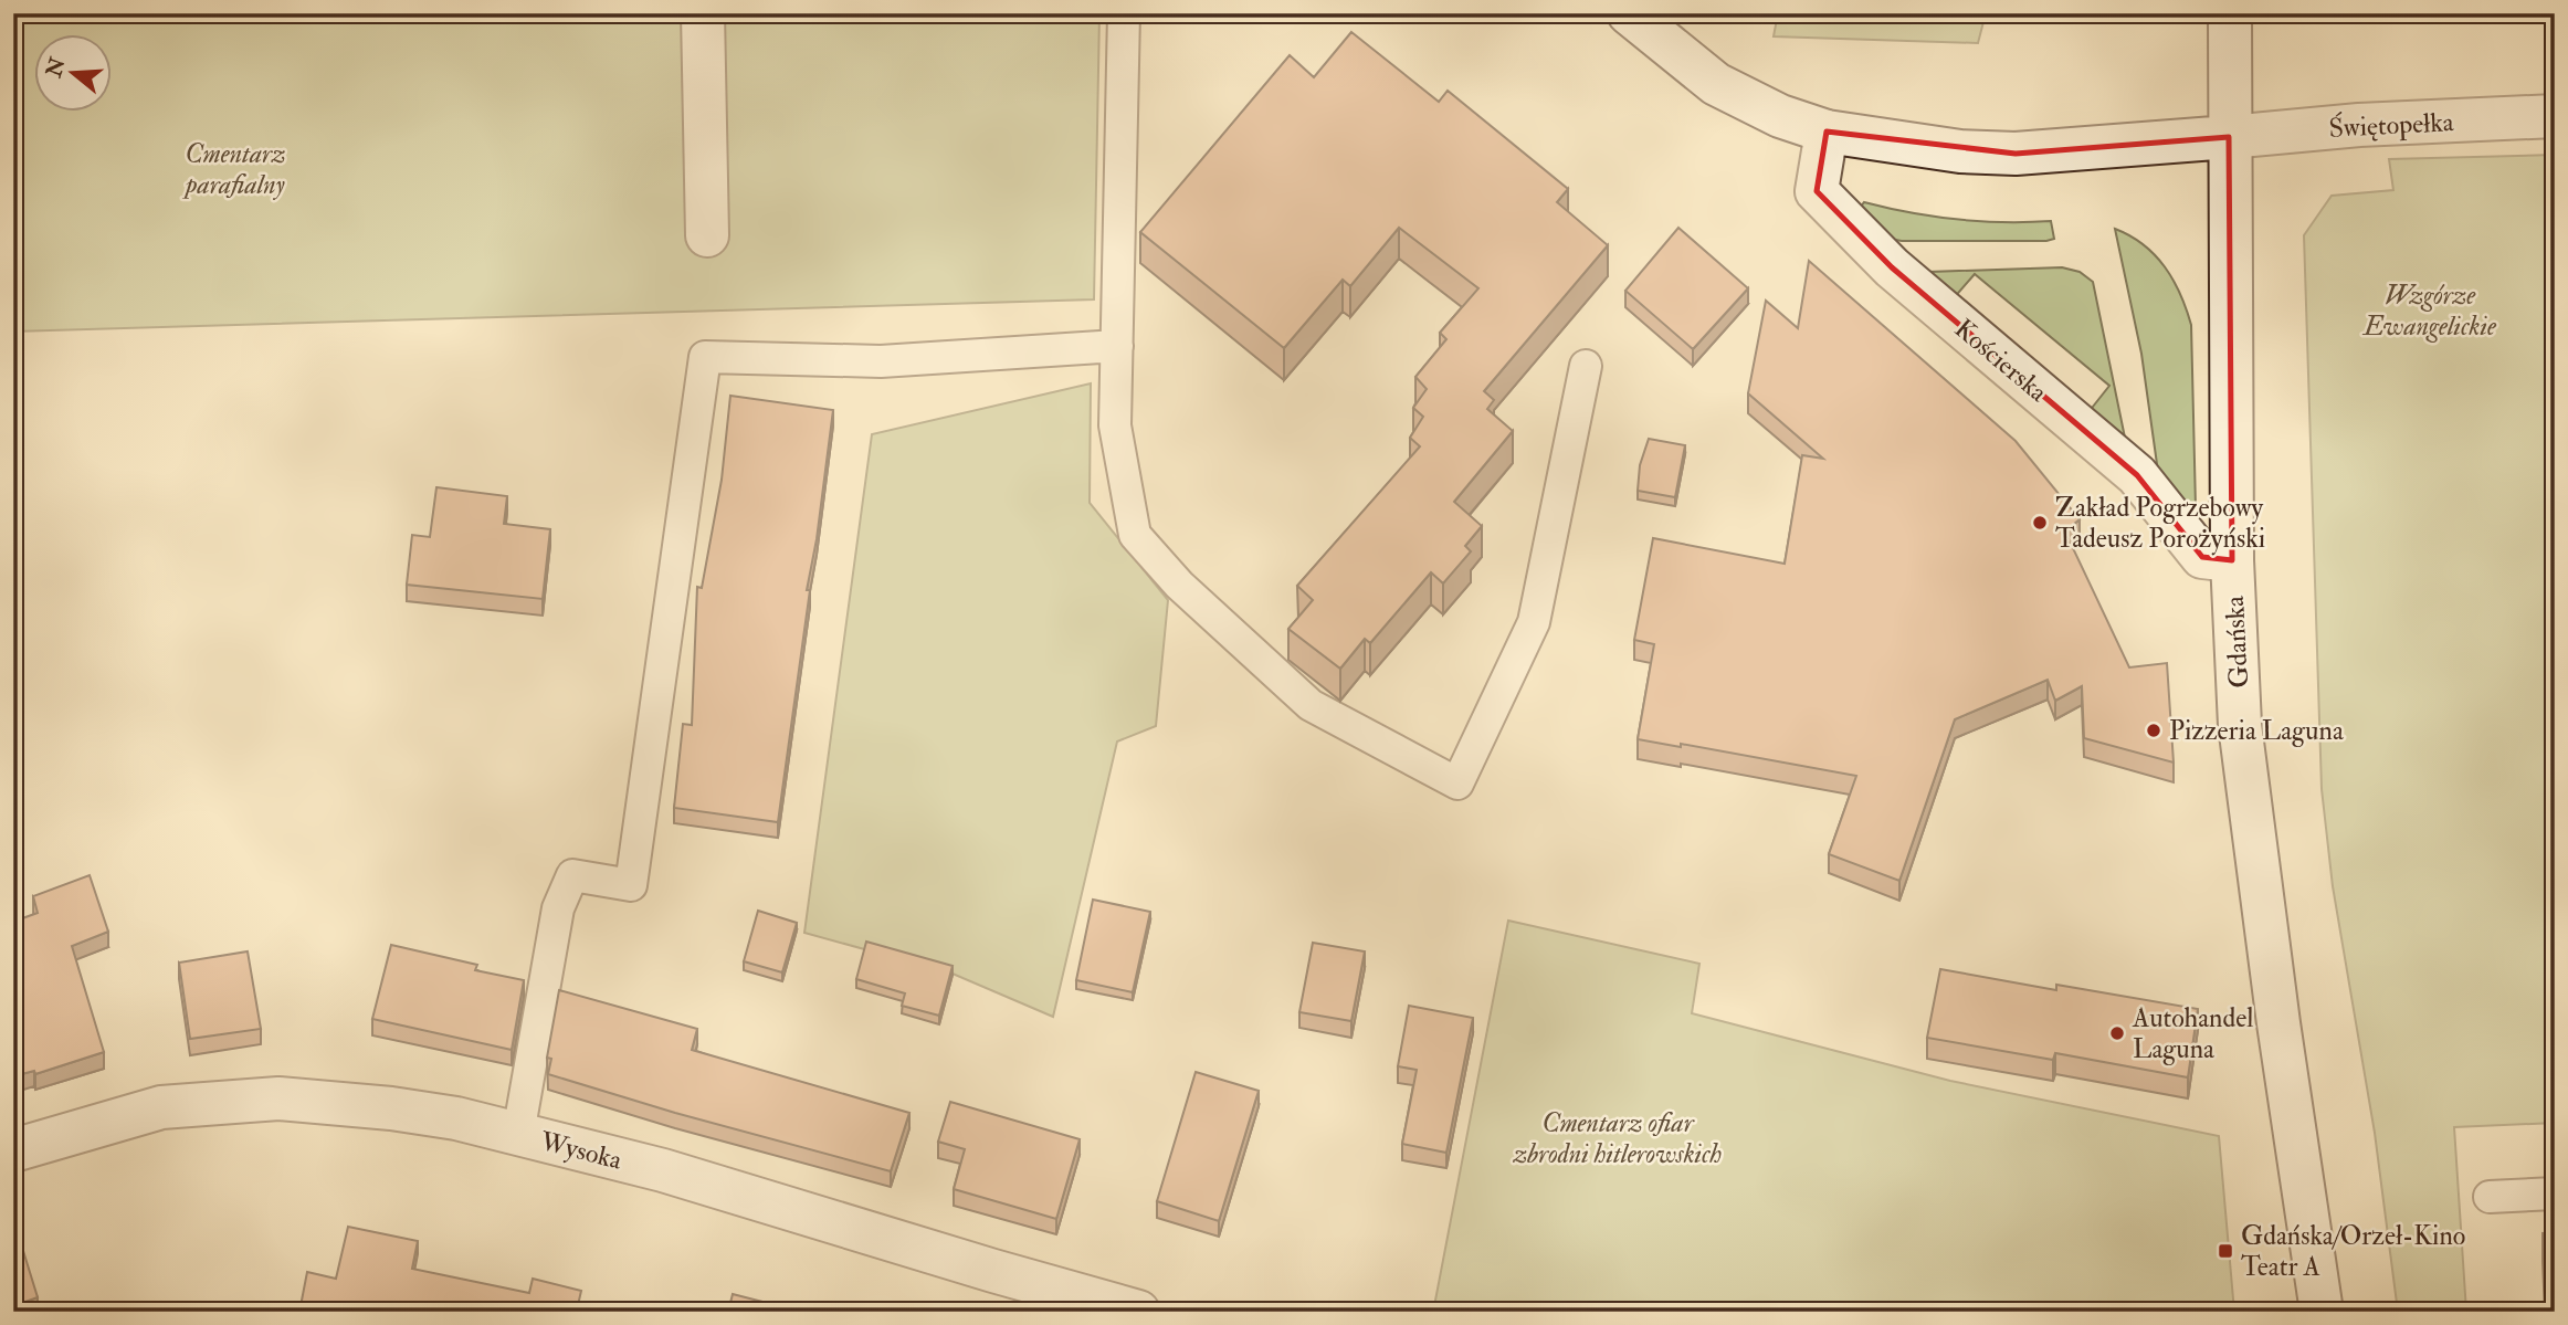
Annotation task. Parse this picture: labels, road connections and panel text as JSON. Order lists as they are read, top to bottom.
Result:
{
  "streets": {
    "street": [
      "Świętopełka",
      "Kościerska",
      "Gdańska",
      "Wysoka"
    ]
  },
  "crossings": [
    ["Świętopełka", "Gdańska"],
    ["Kościerska", "Gdańska"]
  ],
  "parks": ["Cmentarz parafialny", "Wzgórze Ewangelickie", "Cmentarz ofiar zbrodni hitlerowskich"],
  "places": {
    "other": ["Zakład Pogrzebowy Tadeusz Porożyński", "Pizzeria Laguna", "Autohandel Laguna"],
    "transit": ["Gdańska/Orzeł-Kino Teatr A"]
  },
  "north": "left"
}
